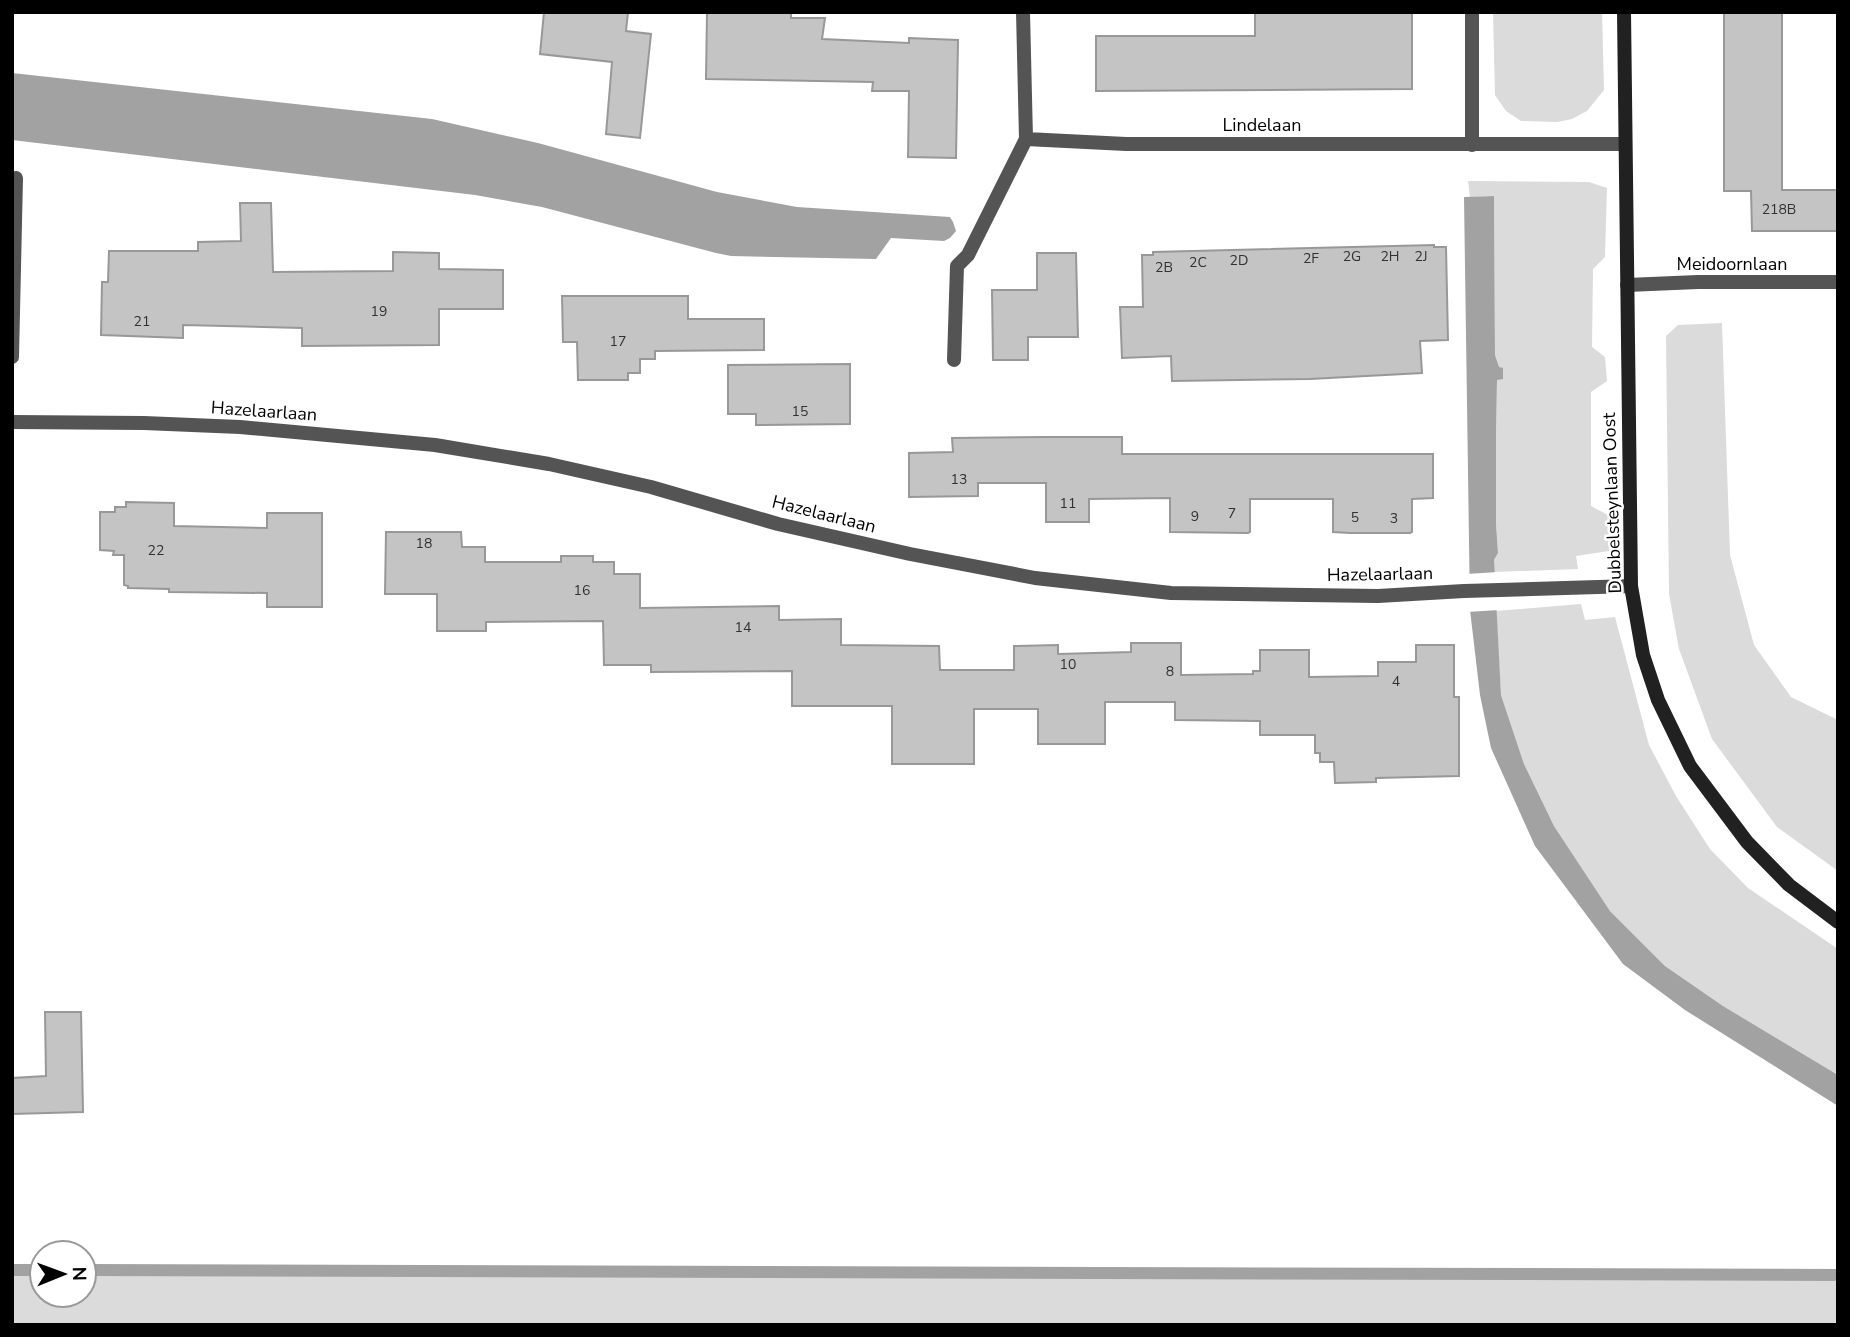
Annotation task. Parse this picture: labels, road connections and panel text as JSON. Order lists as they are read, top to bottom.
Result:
{
  "streets": {
    "street": [
      "Lindelaan",
      "Meidoornlaan",
      "Hazelaarlaan",
      "Dubbelsteynlaan Oost"
    ]
  },
  "crossings": [
    ["Lindelaan", "Dubbelsteynlaan Oost"],
    ["Meidoornlaan", "Dubbelsteynlaan Oost"],
    ["Hazelaarlaan", "Dubbelsteynlaan Oost"]
  ],
  "house_numbers": [
    "218B",
    "2G",
    "2H",
    "2J",
    "2F",
    "2D",
    "2C",
    "2B",
    "19",
    "21",
    "17",
    "15",
    "13",
    "11",
    "7",
    "9",
    "5",
    "3",
    "18",
    "22",
    "16",
    "14",
    "10",
    "8",
    "4"
  ],
  "north": "right"
}
